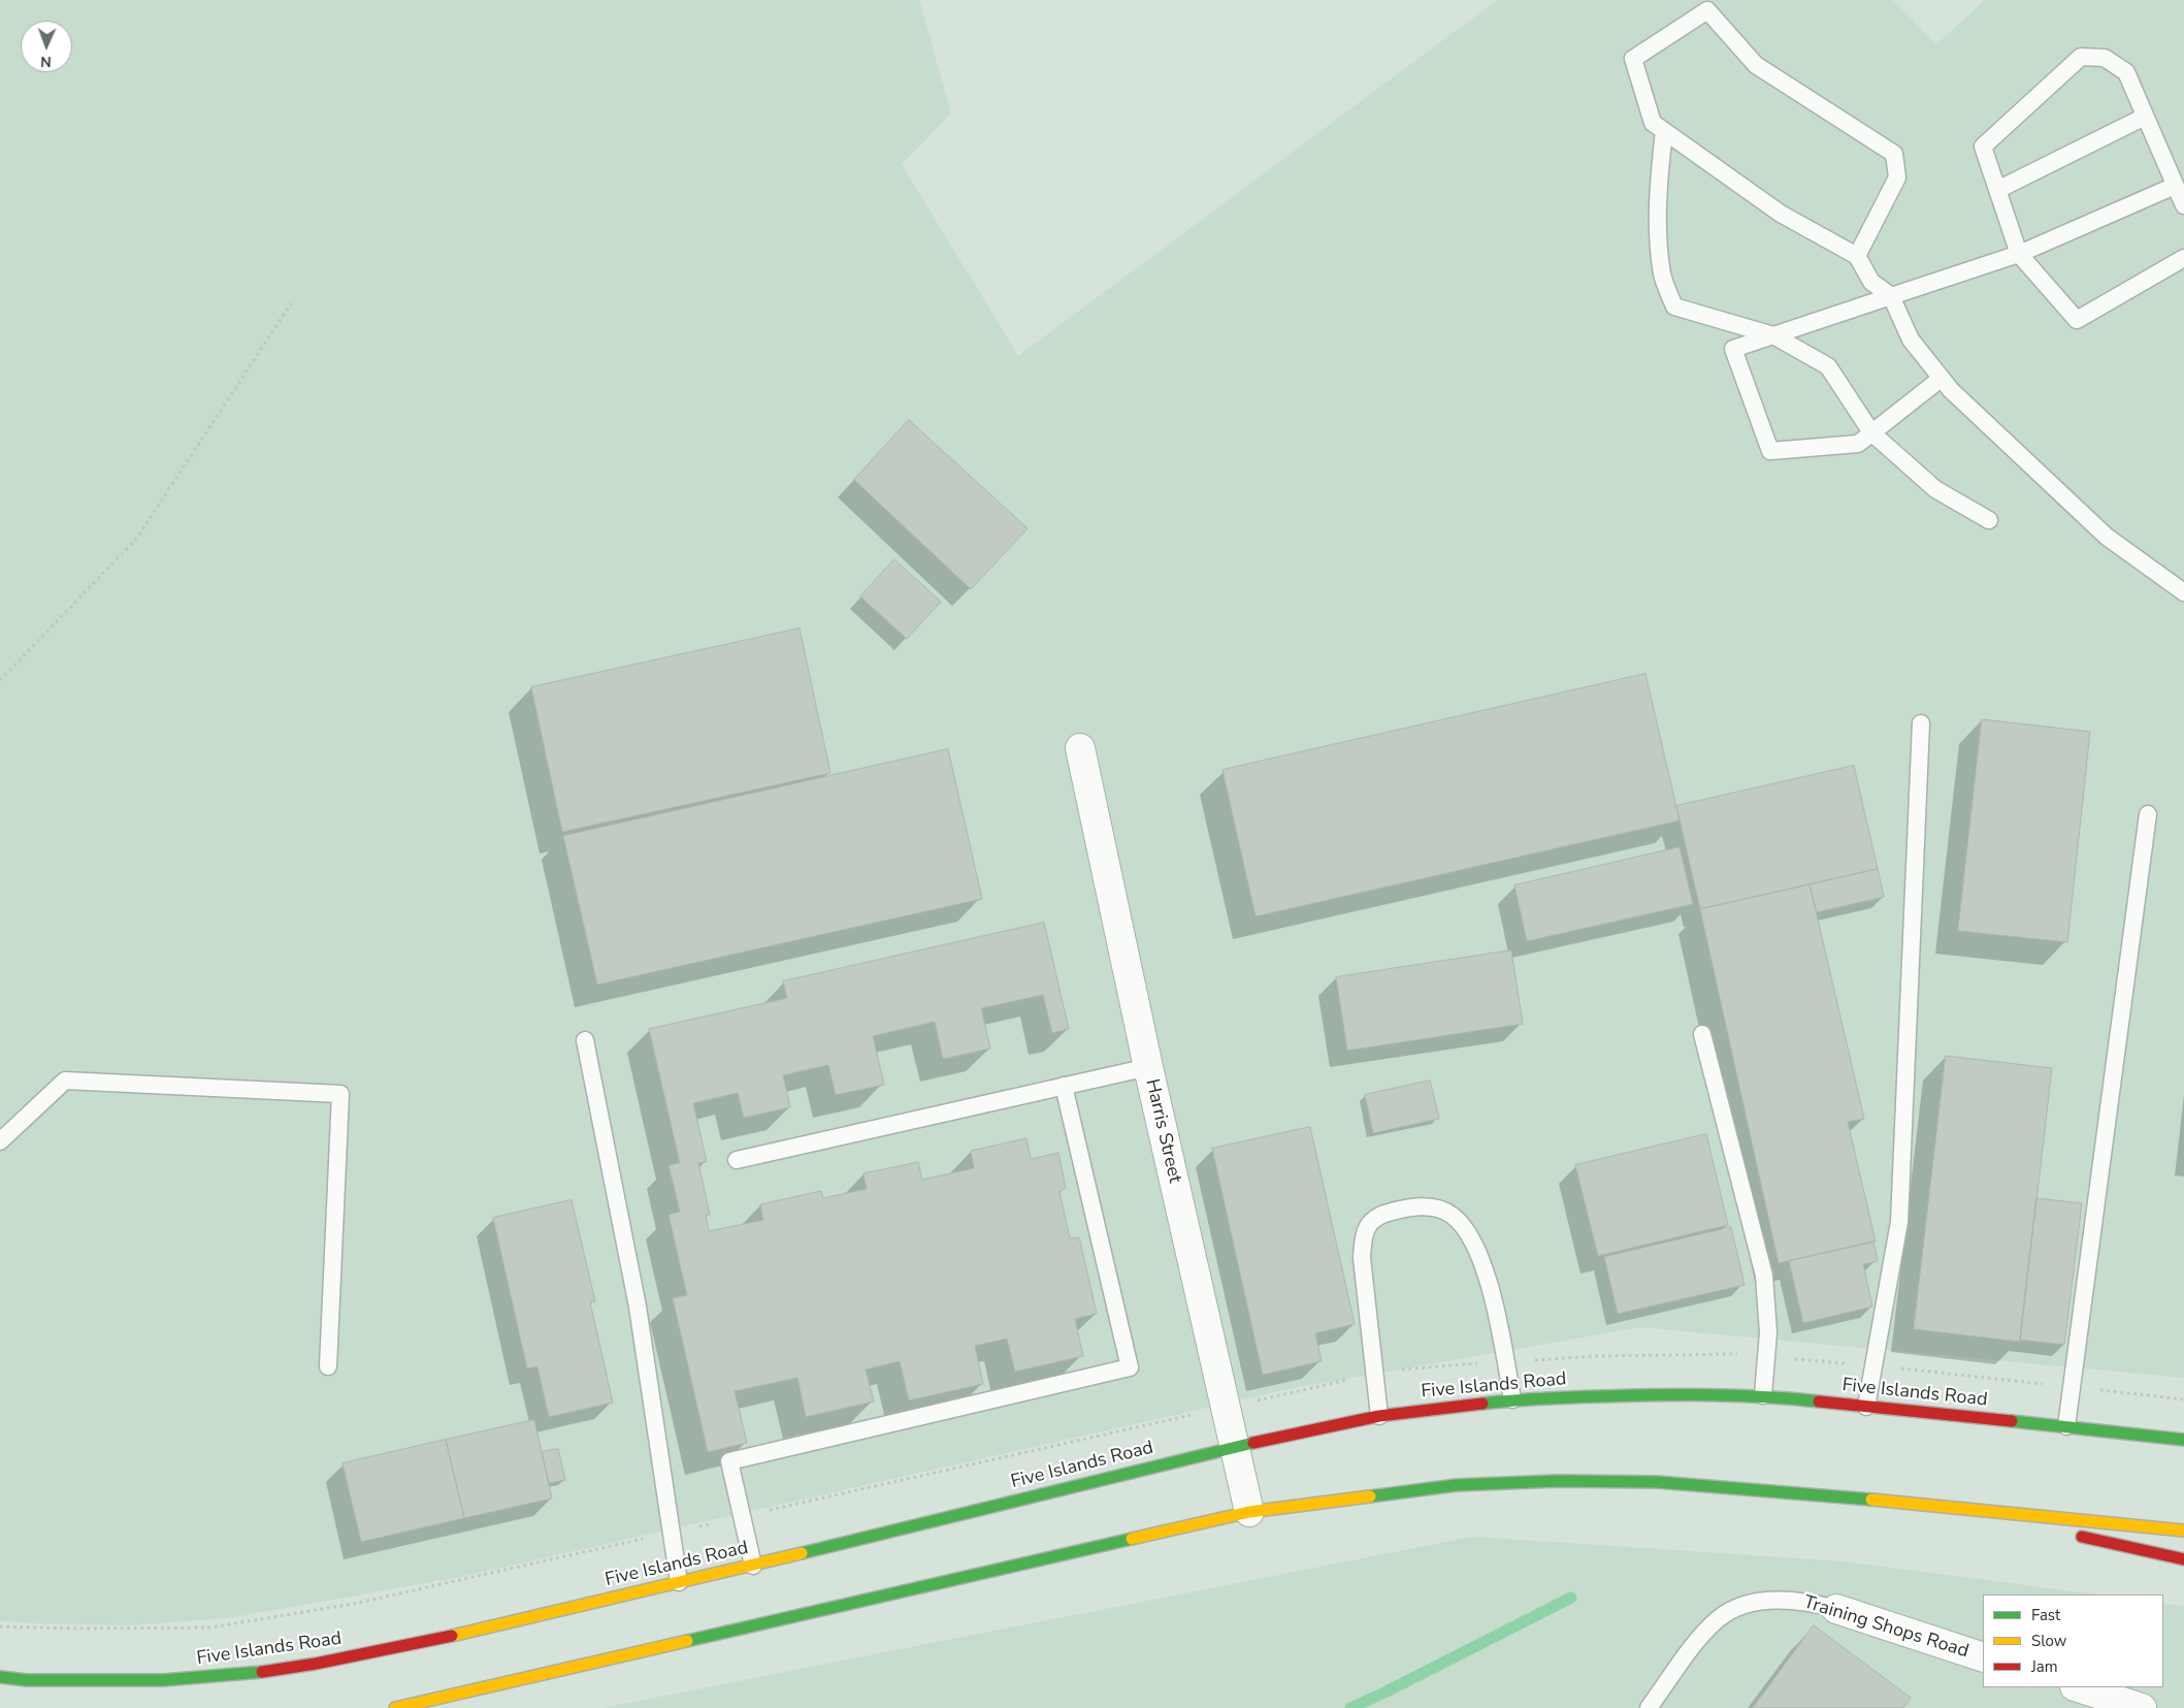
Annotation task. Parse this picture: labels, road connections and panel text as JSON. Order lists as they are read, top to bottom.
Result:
{
  "streets": {
    "main road": ["Five Islands Road"],
    "street": ["Harris Street", "Training Shops Road"]
  },
  "crossings": [
    ["Harris Street", "Five Islands Road"]
  ],
  "legend": ["Fast", "Slow", "Jam"],
  "north": "bottom"
}
